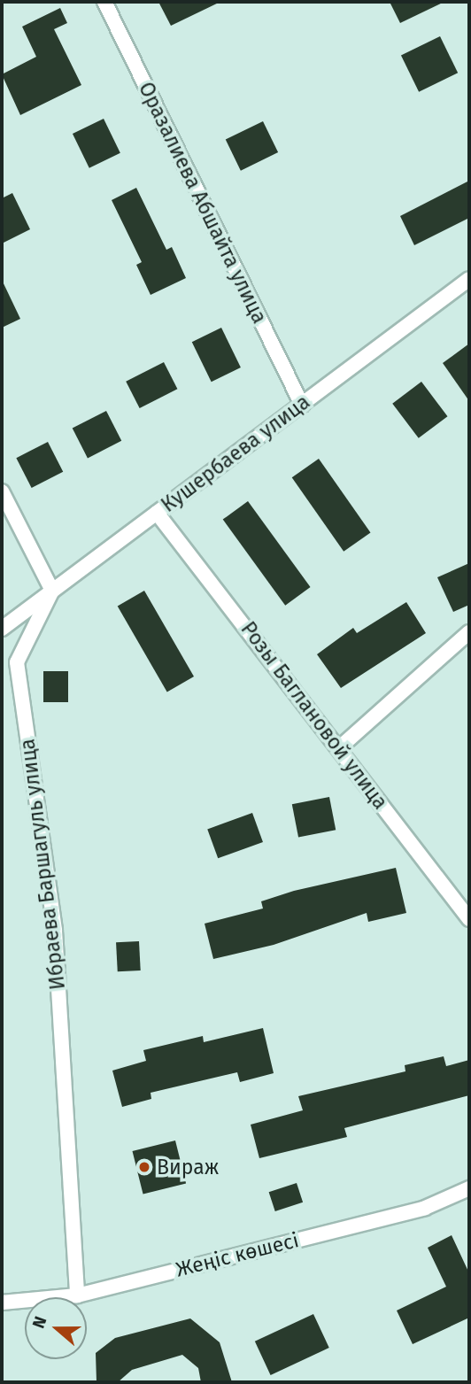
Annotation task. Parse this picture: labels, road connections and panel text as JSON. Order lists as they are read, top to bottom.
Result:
{
  "streets": {
    "street": [
      "Оразалиева Абшайта улица",
      "Кушербаева улица",
      "Розы Баглановой улица",
      "Ибраева Баршагуль улица",
      "Жеңіс көшесі"
    ]
  },
  "crossings": [
    ["Оразалиева Абшайта улица", "Кушербаева улица"],
    ["Кушербаева улица", "Розы Баглановой улица"],
    ["Кушербаева улица", "Ибраева Баршагуль улица"],
    ["Ибраева Баршагуль улица", "Жеңіс көшесі"]
  ],
  "places": ["Вираж"],
  "north": "left"
}
